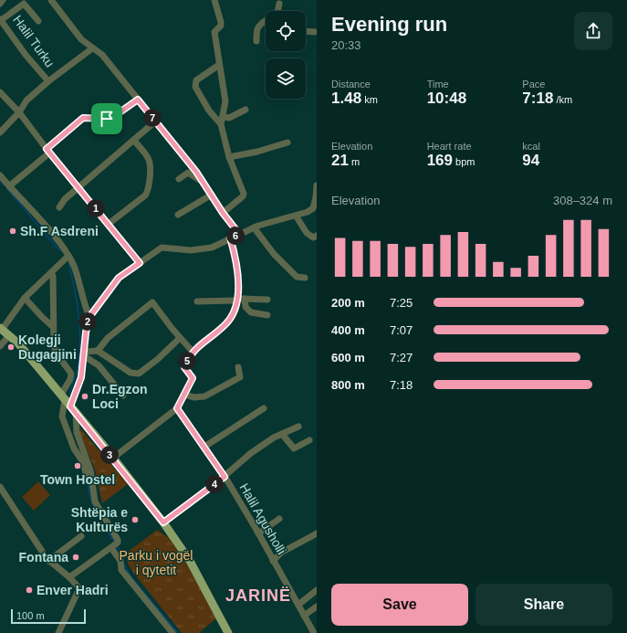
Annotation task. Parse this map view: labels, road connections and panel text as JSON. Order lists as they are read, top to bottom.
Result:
{
  "streets": {
    "street": ["Halil Turku", "Halil Agusholli"]
  },
  "districts": ["JARINË"],
  "parks": ["Parku i vogël i qytetit"],
  "places": [
    "Sh.F Asdreni",
    "Kolegji Dugagjini",
    "Dr.Egzon Loci",
    "Town Hostel",
    "Shtëpia e Kulturës",
    "Fontana",
    "Enver Hadri"
  ],
  "scale_bar": "100 m",
  "page": {
    "heading": ["Evening run", "20:33"],
    "stats": [
      ["Distance", "1.48 km"],
      ["Time", "10:48"],
      ["Pace", "7:18 /km"],
      ["Elevation", "21 m"],
      ["Heart rate", "169 bpm"],
      ["kcal", "94"]
    ],
    "pins": [
      "7",
      "1",
      "6",
      "2",
      "5",
      "3",
      "4"
    ],
    "chart": ["Elevation", "308–324 m"],
    "list": [
      {
        "name": "200 m",
        "note": "7:25"
      },
      {
        "name": "400 m",
        "note": "7:07"
      },
      {
        "name": "600 m",
        "note": "7:27"
      },
      {
        "name": "800 m",
        "note": "7:18"
      }
    ],
    "buttons": ["Save", "Share"],
    "scale": "100 m"
  }
}
